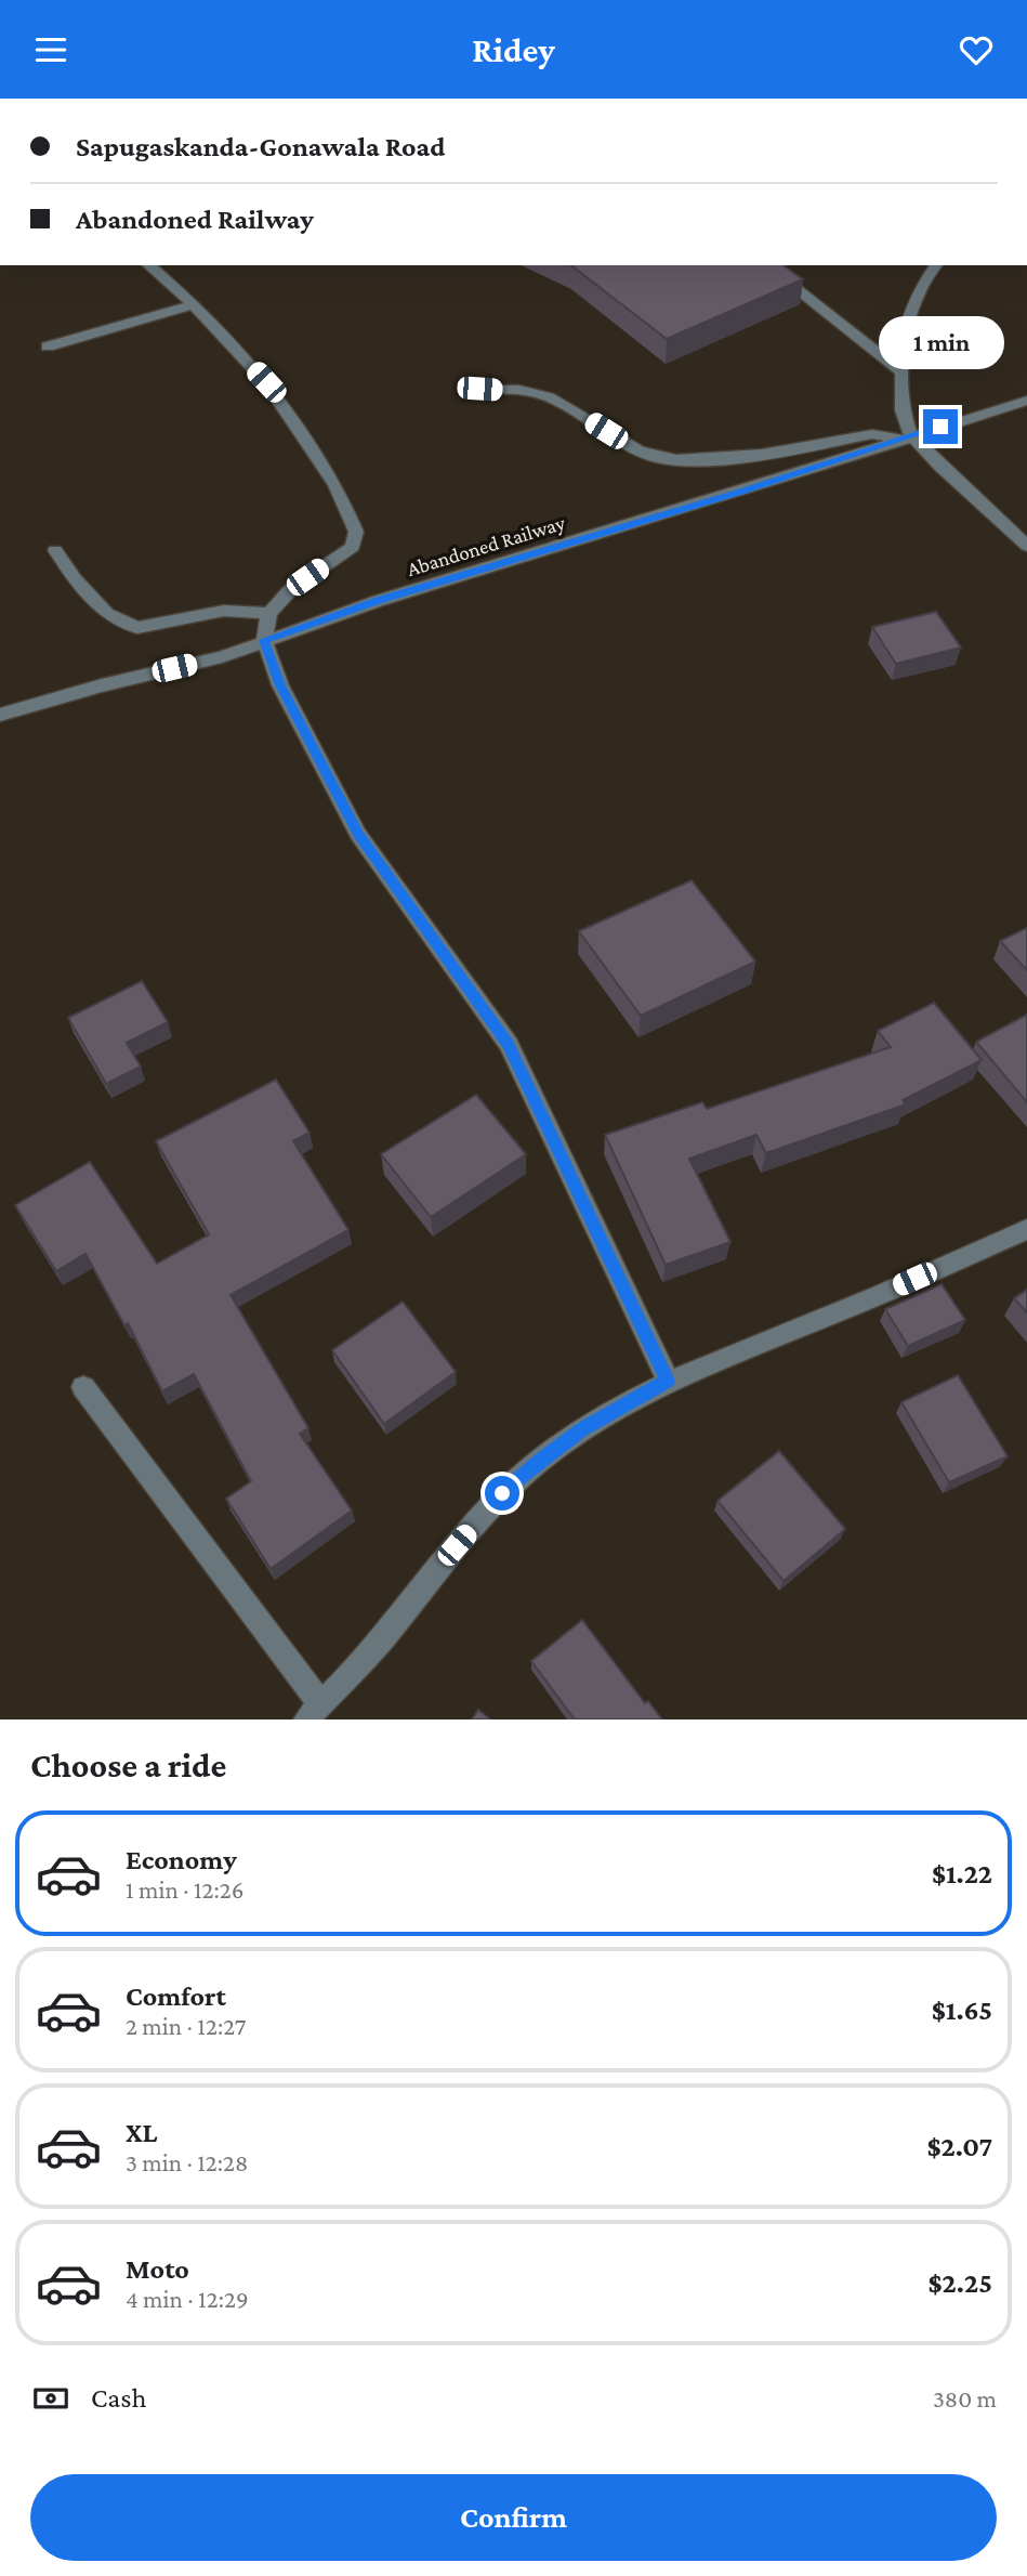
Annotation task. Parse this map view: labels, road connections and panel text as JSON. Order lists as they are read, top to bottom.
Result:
{
  "streets": {
    "street": ["Abandoned Railway"]
  },
  "page": {
    "header": "Ridey",
    "banner": ["Sapugaskanda-Gonawala Road", "Abandoned Railway"],
    "bubble": "1 min",
    "heading": "Choose a ride",
    "list": [
      {
        "name": "Economy",
        "note": "1 min · 12:26",
        "value": "$1.22"
      },
      {
        "name": "Comfort",
        "note": "2 min · 12:27",
        "value": "$1.65"
      },
      {
        "name": "XL",
        "note": "3 min · 12:28",
        "value": "$2.07"
      },
      {
        "name": "Moto",
        "note": "4 min · 12:29",
        "value": "$2.25"
      }
    ],
    "pay": ["Cash", "380 m"],
    "buttons": "Confirm"
  }
}
